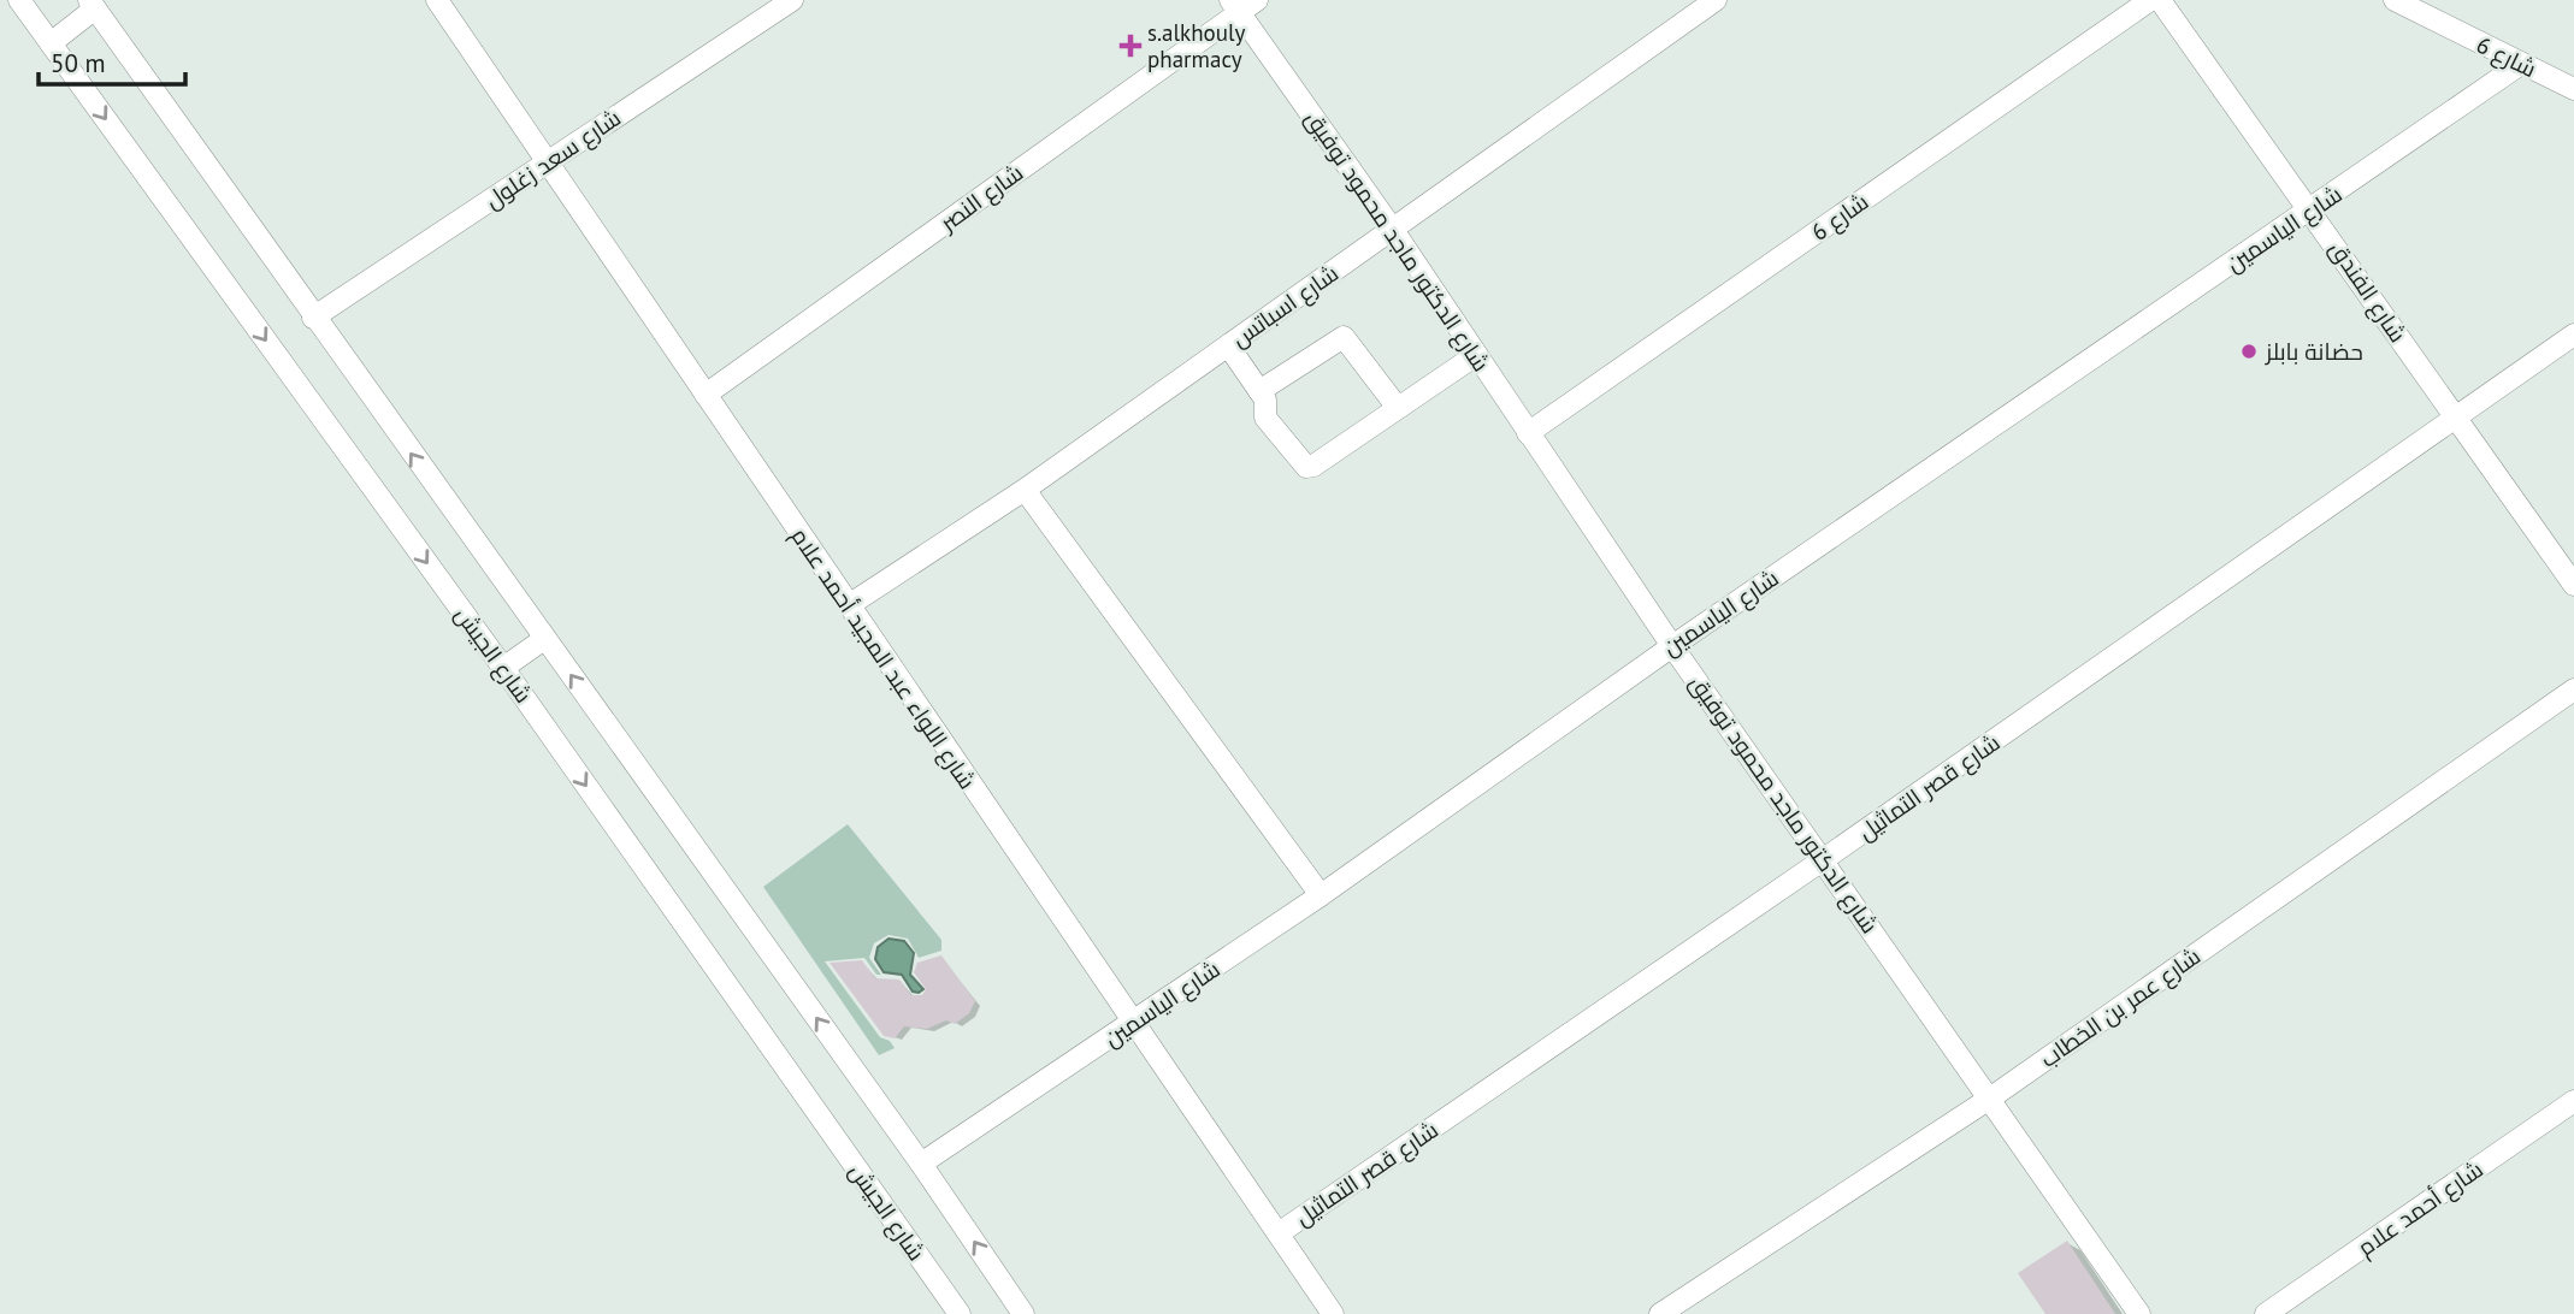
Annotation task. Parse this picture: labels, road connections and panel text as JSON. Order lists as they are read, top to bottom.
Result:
{
  "streets": {
    "street": [
      "شارع 6",
      "شارع سعد زغلول",
      "شارع النصر",
      "شارع الياسمين",
      "شارع الدكتور ماجد محمود توفيق",
      "شارع الفندق",
      "شارع اسباتس",
      "شارع الجيش",
      "شارع اللواء عبد المجيد أحمد علام",
      "شارع قصر التماثيل",
      "شارع عمر بن الخطاب",
      "شارع أحمد علام"
    ]
  },
  "crossings": [
    ["شارع 6", "شارع الياسمين"],
    ["شارع 6", "شارع الدكتور ماجد محمود توفيق"],
    ["شارع سعد زغلول", "شارع اللواء عبد المجيد أحمد علام"],
    ["شارع النصر", "شارع الدكتور ماجد محمود توفيق"],
    ["شارع النصر", "شارع اللواء عبد المجيد أحمد علام"],
    ["شارع الياسمين", "شارع الدكتور ماجد محمود توفيق"],
    ["شارع الياسمين", "شارع الفندق"],
    ["شارع الياسمين", "شارع اللواء عبد المجيد أحمد علام"],
    ["شارع الدكتور ماجد محمود توفيق", "شارع اسباتس"],
    ["شارع الدكتور ماجد محمود توفيق", "شارع قصر التماثيل"],
    ["شارع الدكتور ماجد محمود توفيق", "شارع عمر بن الخطاب"],
    ["شارع الفندق", "شارع قصر التماثيل"],
    ["شارع اسباتس", "شارع اللواء عبد المجيد أحمد علام"],
    ["شارع اللواء عبد المجيد أحمد علام", "شارع قصر التماثيل"]
  ],
  "places": {
    "health": ["s.alkhouly pharmacy"],
    "other": ["حضانة بابلز"]
  },
  "scale_bar": "50 m"
}
